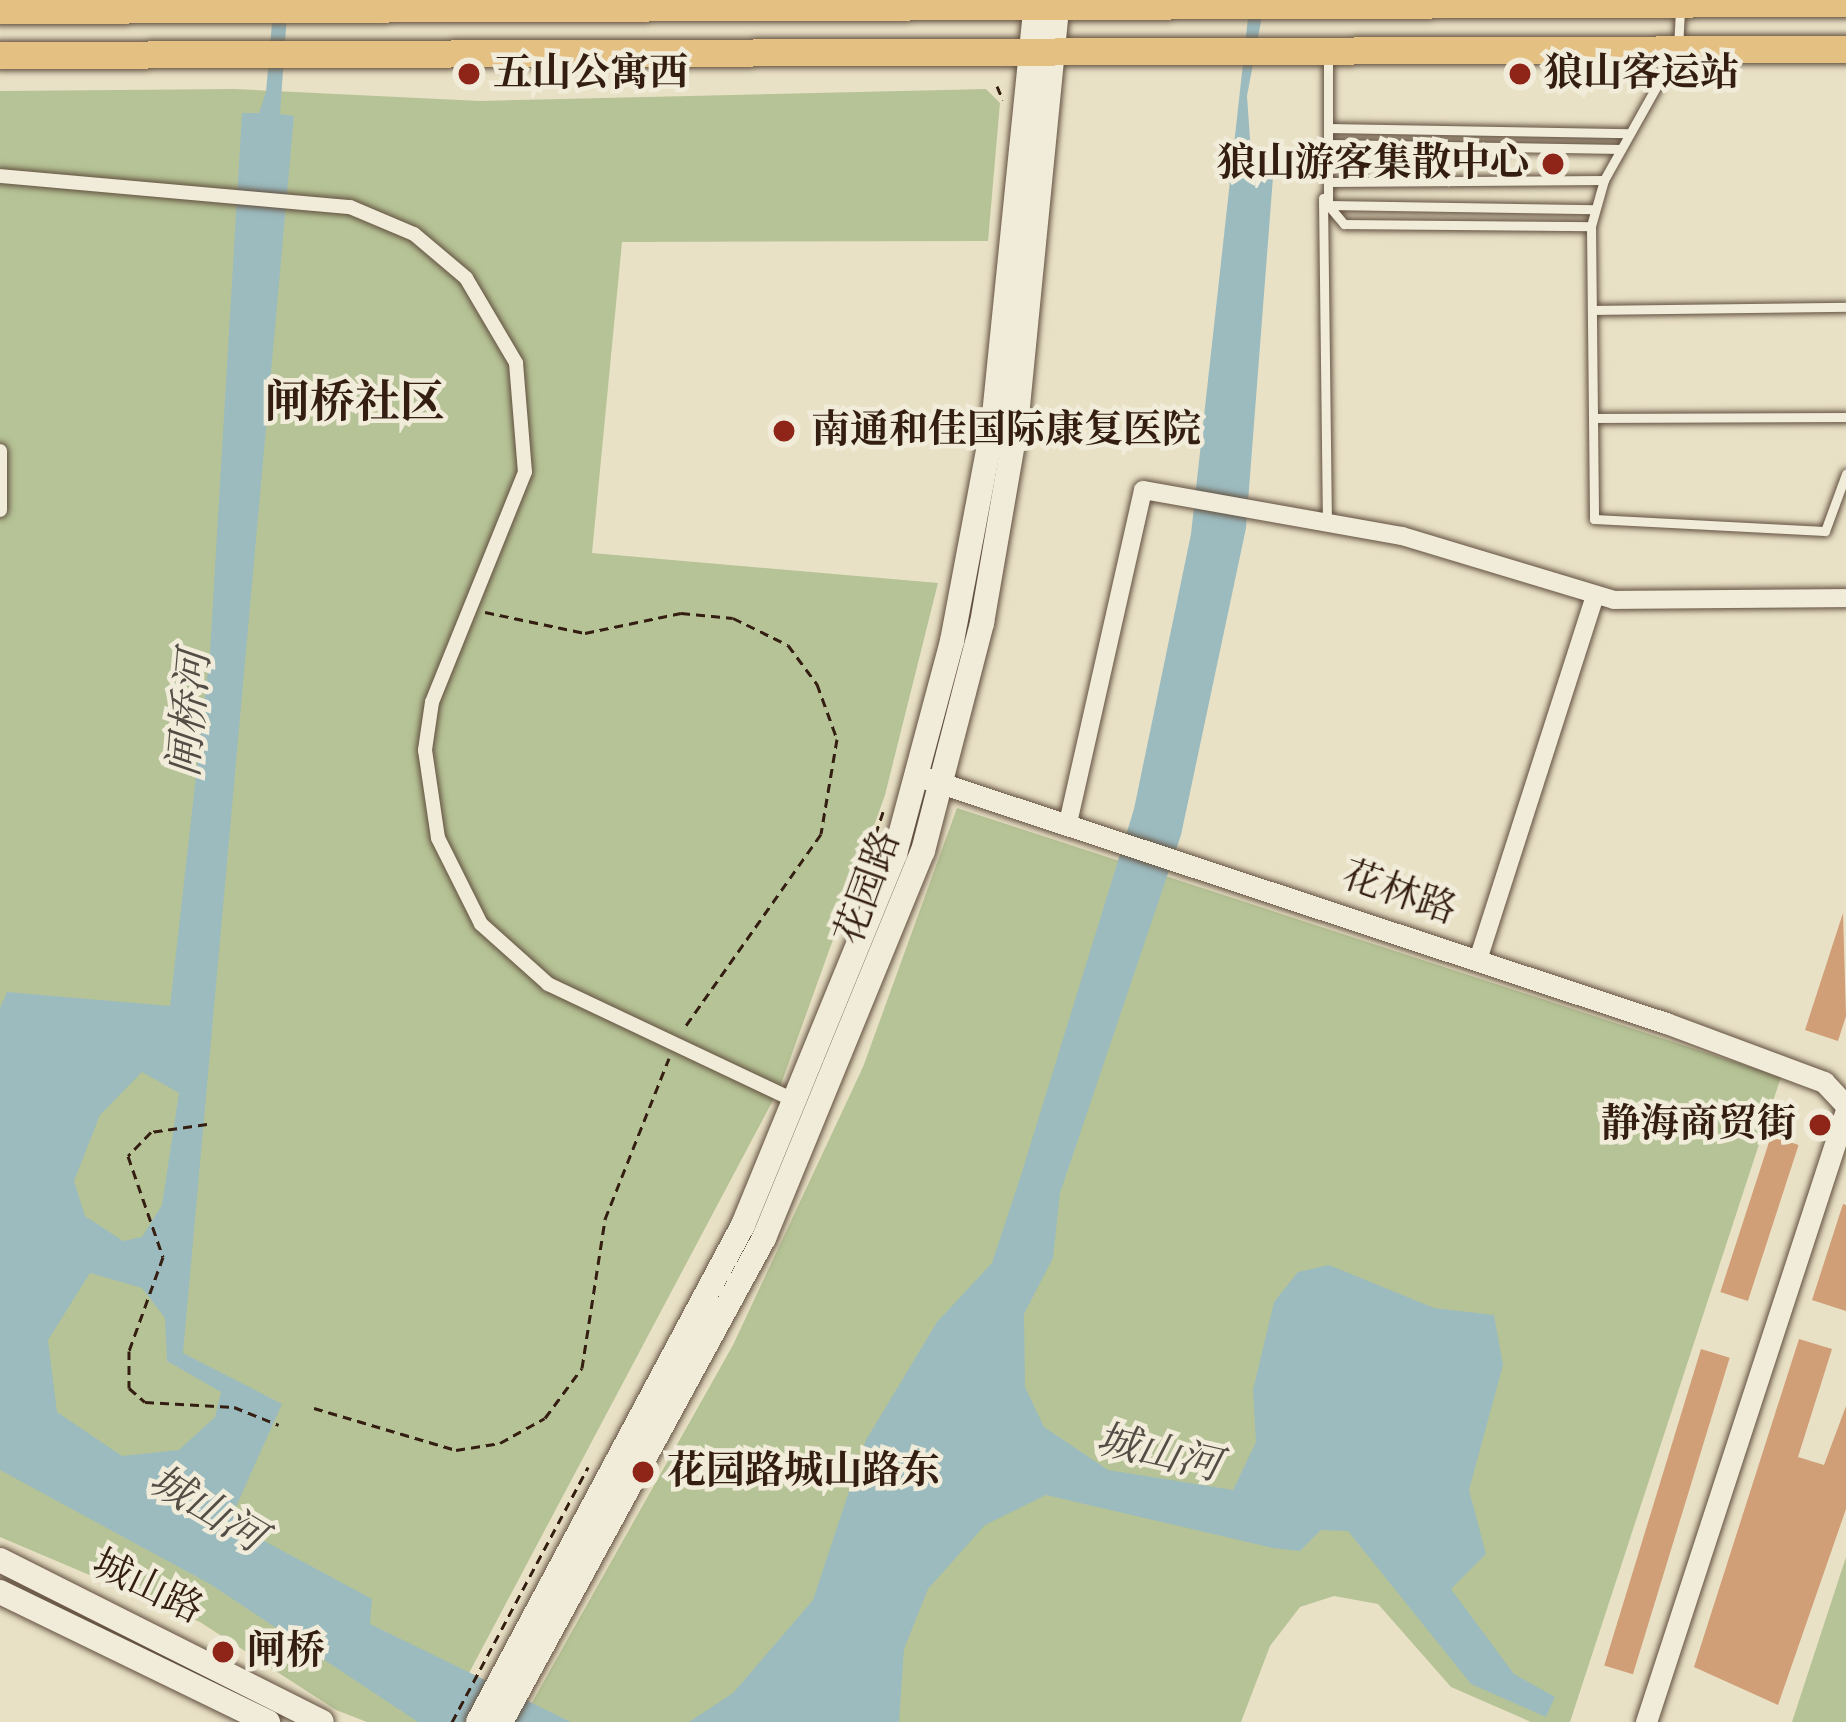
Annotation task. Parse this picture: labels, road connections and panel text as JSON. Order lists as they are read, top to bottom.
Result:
{
  "streets": {
    "main road": ["花园路", "城山路"],
    "street": ["花林路"]
  },
  "crossings": [
    ["花园路", "花林路"]
  ],
  "districts": ["闸桥社区"],
  "water": ["闸桥河", "城山河"],
  "places": [
    "五山公寓西",
    "狼山客运站",
    "狼山游客集散中心",
    "南通和佳国际康复医院",
    "静海商贸街",
    "花园路城山路东",
    "闸桥"
  ]
}
